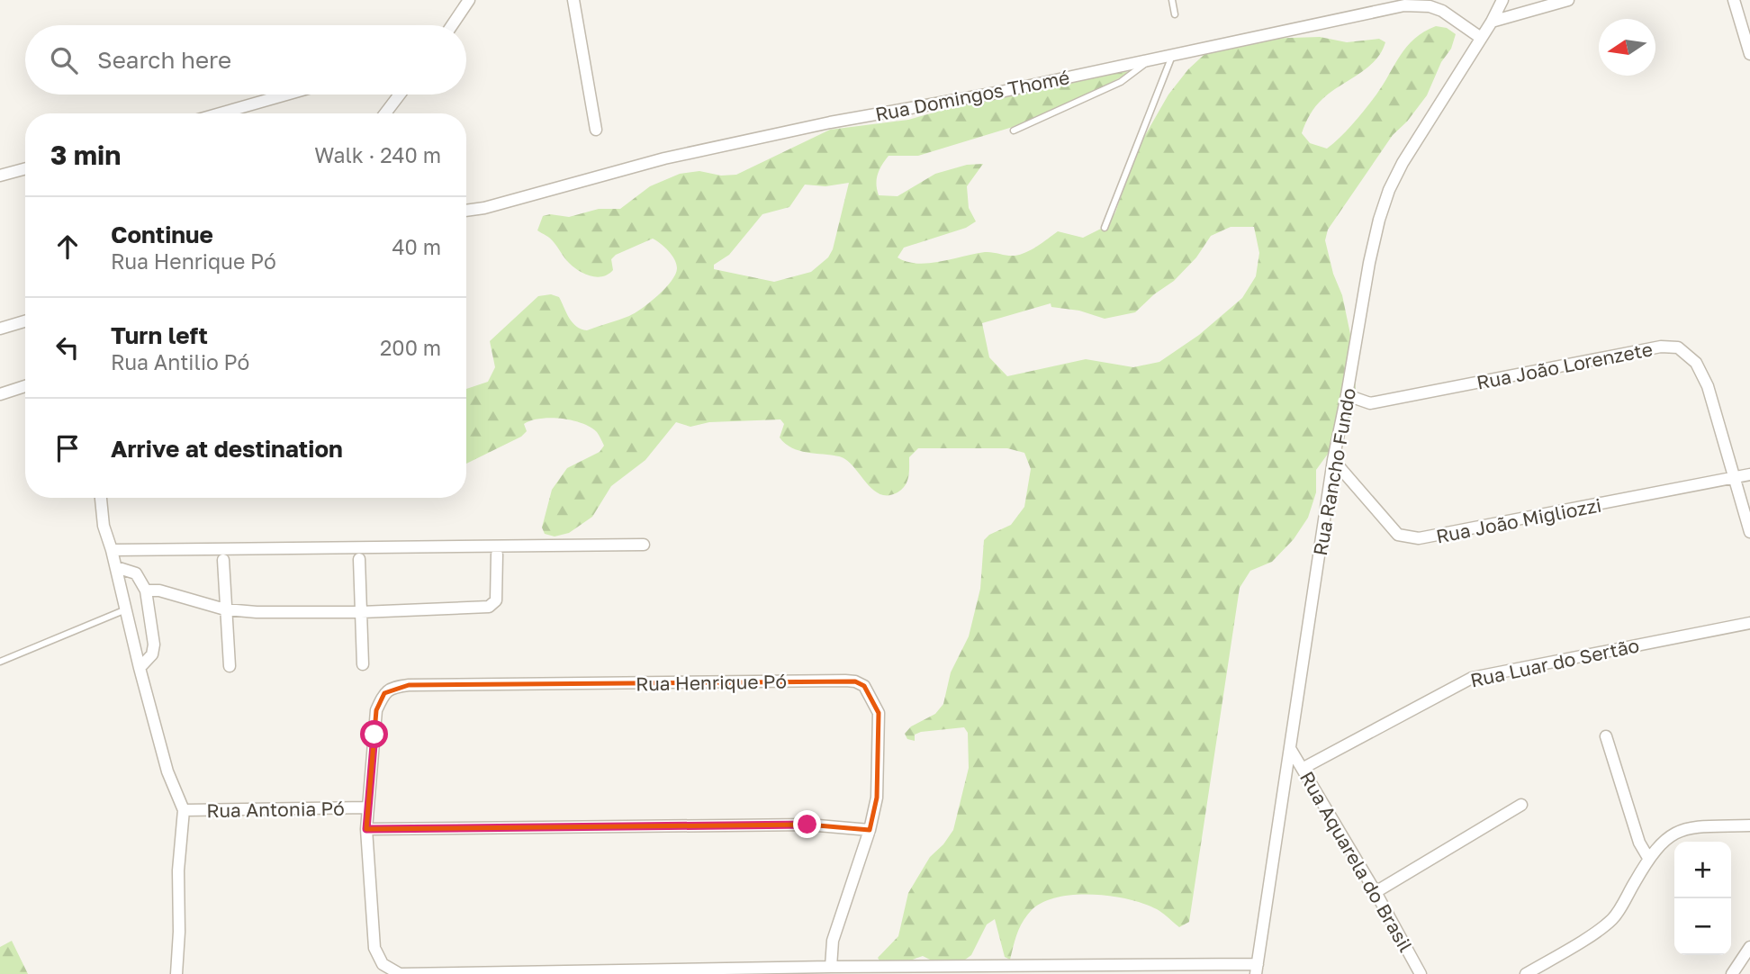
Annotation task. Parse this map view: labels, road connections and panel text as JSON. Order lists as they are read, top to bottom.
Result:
{
  "streets": {
    "street": [
      "Rua Domingos Thomé",
      "Rua João Lorenzete",
      "Rua Rancho Fundo",
      "Rua João Migliozzi",
      "Rua Luar do Sertão",
      "Rua Henrique Pó",
      "Rua Antonia Pó",
      "Rua Aquarela do Brasil"
    ]
  },
  "crossings": [
    ["Rua Domingos Thomé", "Rua Rancho Fundo"],
    ["Rua João Lorenzete", "Rua Rancho Fundo"],
    ["Rua João Lorenzete", "Rua João Migliozzi"],
    ["Rua Rancho Fundo", "Rua João Migliozzi"],
    ["Rua Rancho Fundo", "Rua Aquarela do Brasil"],
    ["Rua Luar do Sertão", "Rua Aquarela do Brasil"],
    ["Rua Henrique Pó", "Rua Antonia Pó"]
  ],
  "north": "left",
  "page": {
    "search": "Search here",
    "heading": ["3 min", "Walk · 240 m"],
    "list": [
      ["Continue", "Rua Henrique Pó", "40 m"],
      ["Turn left", "Rua Antilio Pó", "200 m"],
      "Arrive at destination"
    ],
    "map_buttons": ["+", "−"]
  }
}
